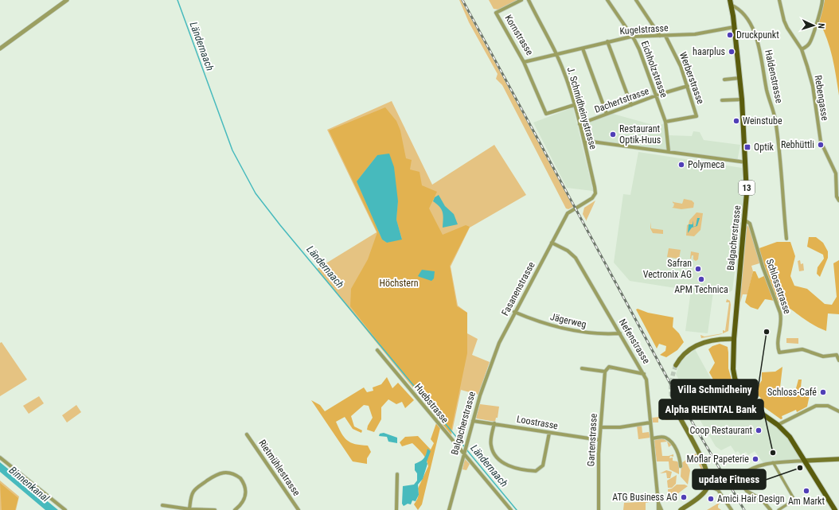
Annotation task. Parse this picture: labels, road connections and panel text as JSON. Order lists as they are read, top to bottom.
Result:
{
  "streets": {
    "main road": ["13", "Balgacherstrasse"],
    "street": [
      "Kugelstrasse",
      "Kornstrasse",
      "Eichholzstrasse",
      "Haldenstrasse",
      "Werberstrasse",
      "Rebengasse",
      "Dachertstrasse",
      "J. Schmidheinystrasse",
      "Schlossstrasse",
      "Fasanenstrasse",
      "Jägerweg",
      "Nefenstrasse",
      "Huebstrasse",
      "Loostrasse",
      "Gartenstrasse",
      "Rietmühlestrasse"
    ]
  },
  "crossings": [
    ["Kugelstrasse", "Kornstrasse"],
    ["Kugelstrasse", "Eichholzstrasse"],
    ["Kugelstrasse", "Werberstrasse"],
    ["Kugelstrasse", "J. Schmidheinystrasse"],
    ["Kugelstrasse", "13"],
    ["Kugelstrasse", "Balgacherstrasse"],
    ["Kornstrasse", "J. Schmidheinystrasse"],
    ["Eichholzstrasse", "Werberstrasse"],
    ["Eichholzstrasse", "Dachertstrasse"],
    ["Haldenstrasse", "13"],
    ["Werberstrasse", "Dachertstrasse"],
    ["Dachertstrasse", "J. Schmidheinystrasse"],
    ["J. Schmidheinystrasse", "Fasanenstrasse"],
    ["J. Schmidheinystrasse", "Nefenstrasse"],
    ["13", "Balgacherstrasse"],
    ["Balgacherstrasse", "Schlossstrasse"],
    ["Balgacherstrasse", "Fasanenstrasse"],
    ["Balgacherstrasse", "Huebstrasse"],
    ["Balgacherstrasse", "Loostrasse"],
    ["Fasanenstrasse", "Jägerweg"],
    ["Fasanenstrasse", "Nefenstrasse"],
    ["Jägerweg", "Nefenstrasse"],
    ["Loostrasse", "Gartenstrasse"]
  ],
  "water": ["Ländernaach", "Binnenkanal"],
  "parks": ["Höchstern"],
  "places": {
    "other": [
      "Druckpunkt",
      "haarplus",
      "Weinstube",
      "Restaurant Optik-Huus",
      "Rebhüttli",
      "Polymeca",
      "Safran Vectronix AG",
      "APM Technica",
      "Villa Schmidheiny",
      "Schloss-Café",
      "Coop Restaurant",
      "Alpha RHEINTAL Bank",
      "Moflar Papeterie",
      "update Fitness",
      "Am Markt",
      "ATG Business AG",
      "Amici Hair Design"
    ],
    "transit": ["Optik"]
  },
  "north": "right"
}
